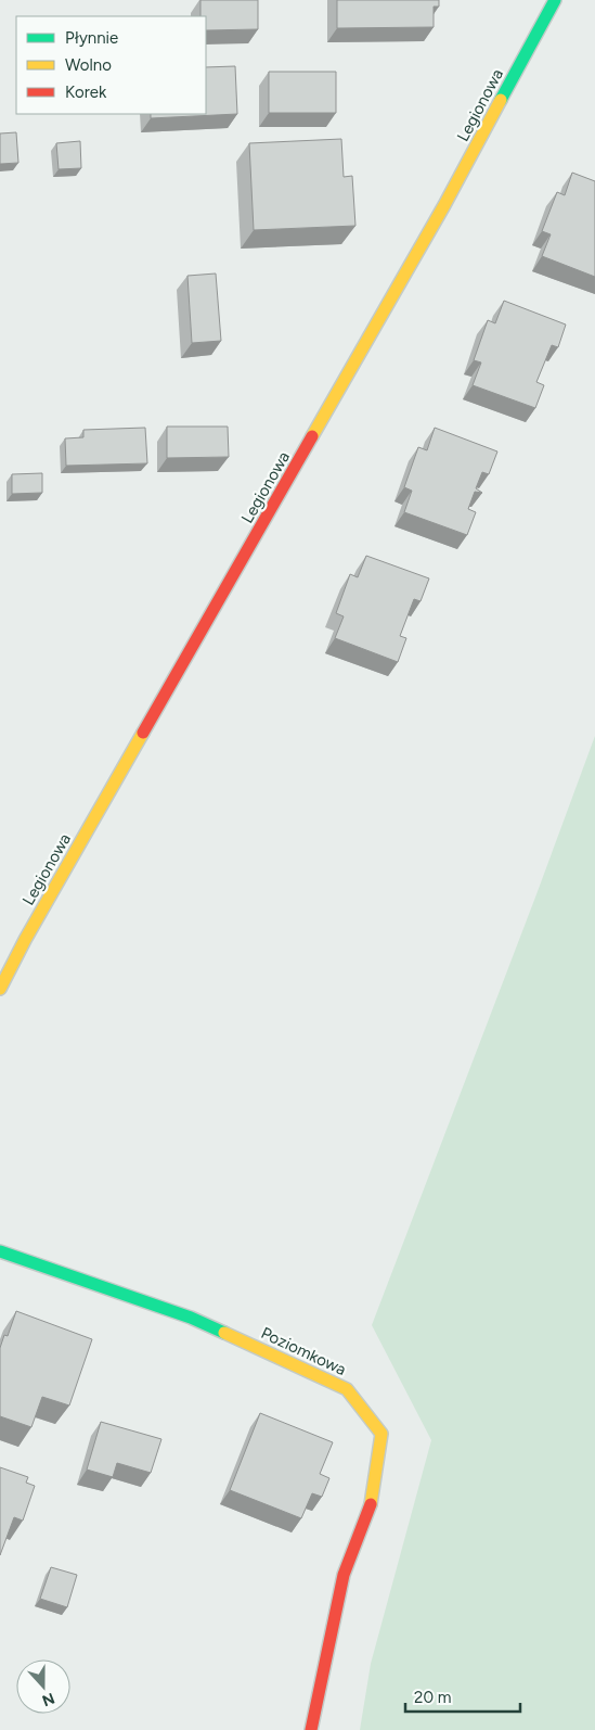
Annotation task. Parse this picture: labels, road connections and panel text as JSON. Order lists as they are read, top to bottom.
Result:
{
  "streets": {
    "street": ["Legionowa", "Poziomkowa"]
  },
  "legend": ["Płynnie", "Wolno", "Korek"],
  "scale_bar": "20 m",
  "north": "bottom"
}
